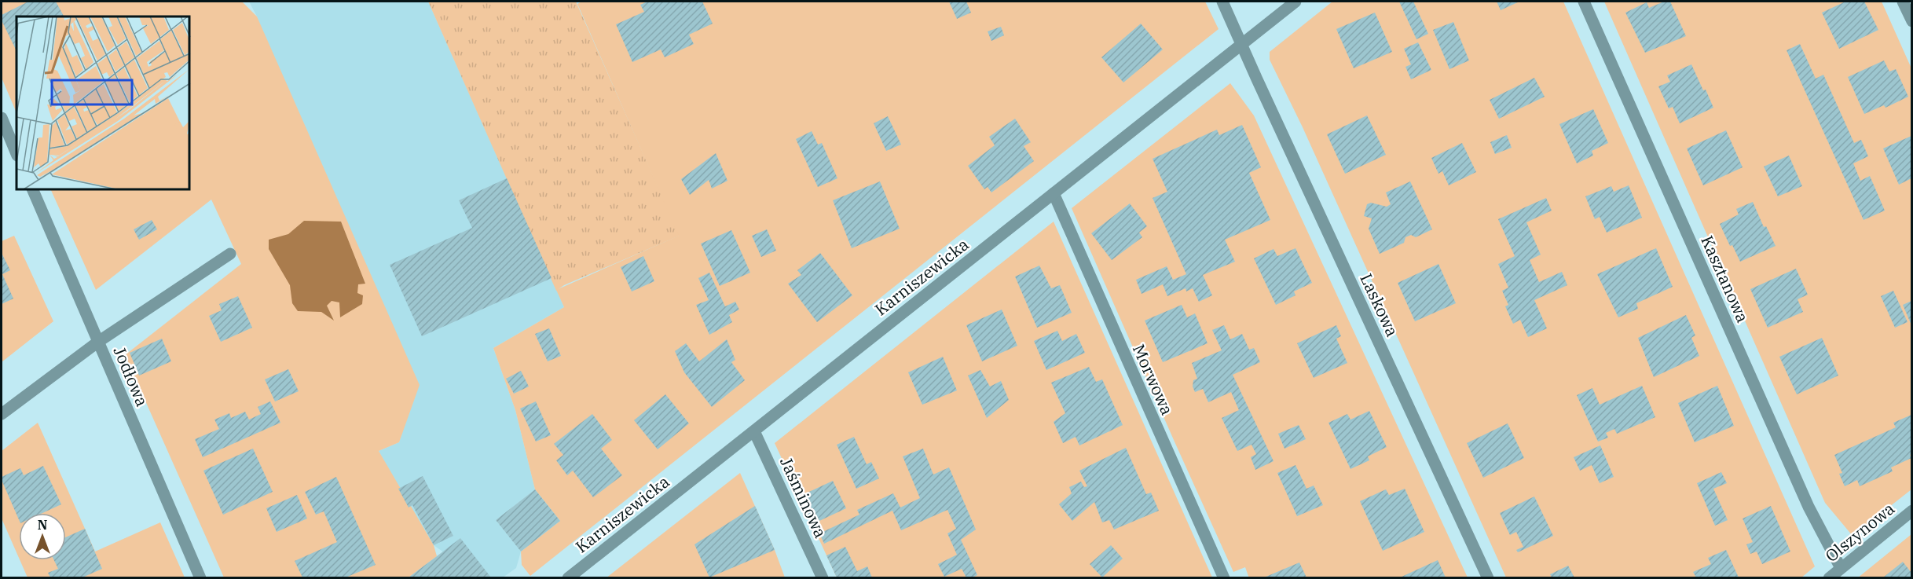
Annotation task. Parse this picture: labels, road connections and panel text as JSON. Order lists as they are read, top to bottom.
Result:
{
  "streets": {
    "street": [
      "Karniszewicka",
      "Kasztanowa",
      "Laskowa",
      "Jodłowa",
      "Morwowa",
      "Jaśminowa",
      "Olszynowa"
    ]
  },
  "crossings": [
    ["Karniszewicka", "Laskowa"],
    ["Karniszewicka", "Morwowa"],
    ["Karniszewicka", "Jaśminowa"],
    ["Kasztanowa", "Olszynowa"]
  ],
  "north": "top"
}
